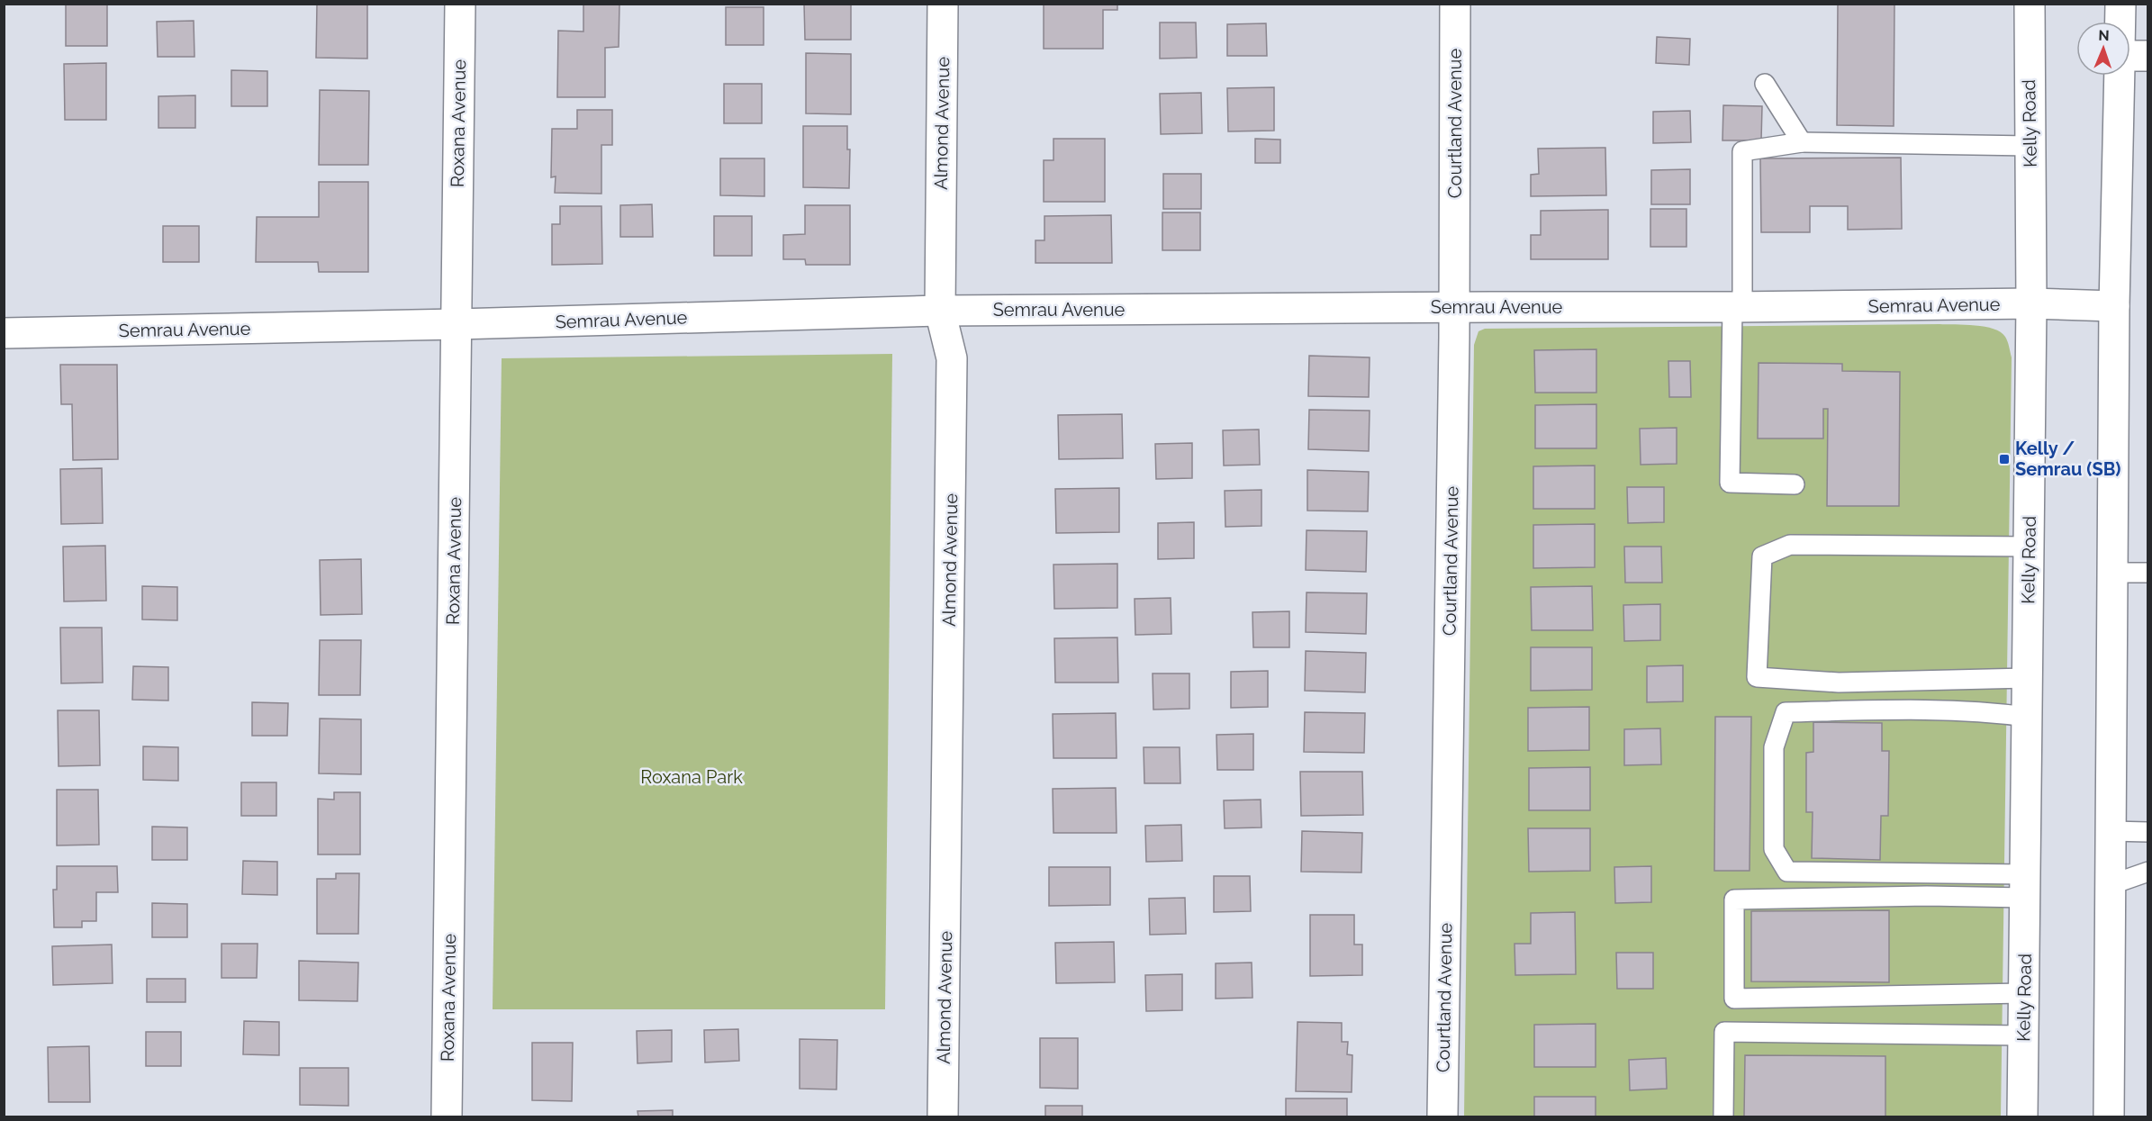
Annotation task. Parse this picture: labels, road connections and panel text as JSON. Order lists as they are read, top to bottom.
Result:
{
  "streets": {
    "street": [
      "Roxana Avenue",
      "Almond Avenue",
      "Courtland Avenue",
      "Kelly Road",
      "Semrau Avenue"
    ]
  },
  "crossings": [
    ["Roxana Avenue", "Semrau Avenue"],
    ["Almond Avenue", "Semrau Avenue"],
    ["Courtland Avenue", "Semrau Avenue"],
    ["Kelly Road", "Semrau Avenue"]
  ],
  "parks": ["Roxana Park"],
  "places": {
    "transit": ["Kelly / Semrau (SB)"]
  },
  "north": "top"
}
